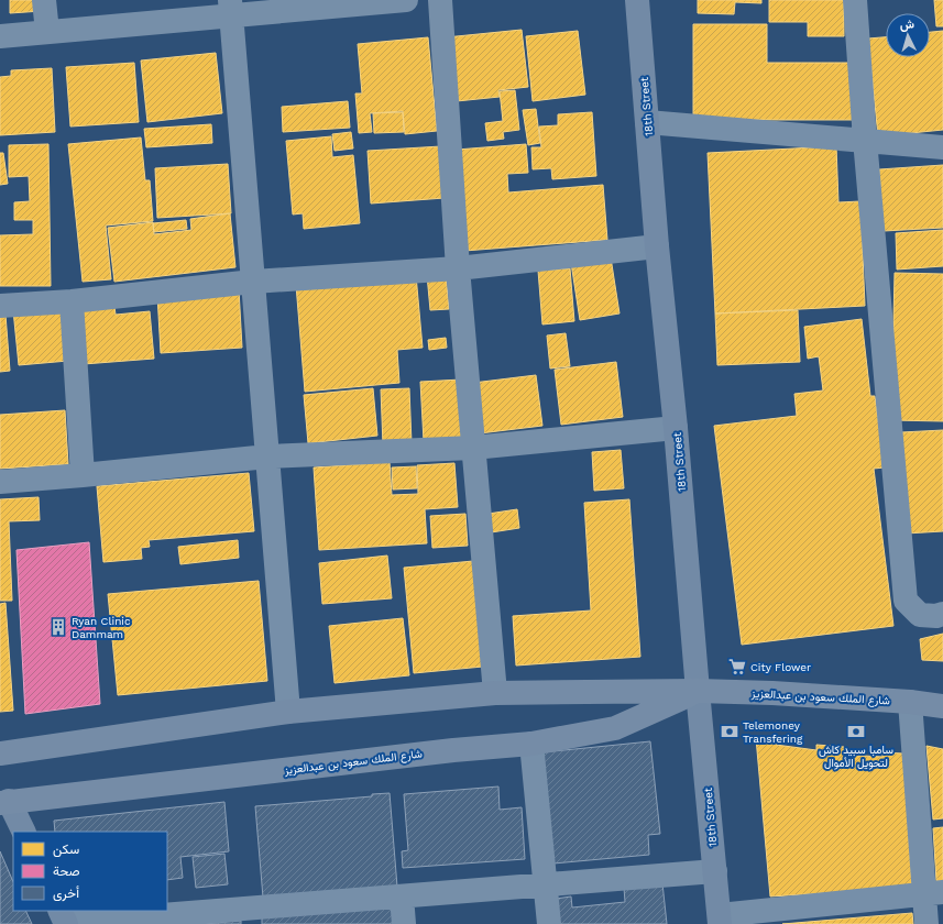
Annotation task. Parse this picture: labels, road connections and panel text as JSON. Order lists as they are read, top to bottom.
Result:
{
  "streets": {
    "main road": ["شارع الملك سعود بن عبدالعزيز"],
    "street": ["18th Street"]
  },
  "crossings": [
    ["18th Street", "شارع الملك سعود بن عبدالعزيز"]
  ],
  "places": {
    "building": ["Ryan Clinic Dammam"],
    "supermarket": ["City Flower"],
    "bank": ["Telemoney Transfering", "سامبا سبيد كاش لتحويل الأموال"]
  },
  "legend": ["سكن", "صحة", "أخرى"],
  "north": "top"
}
